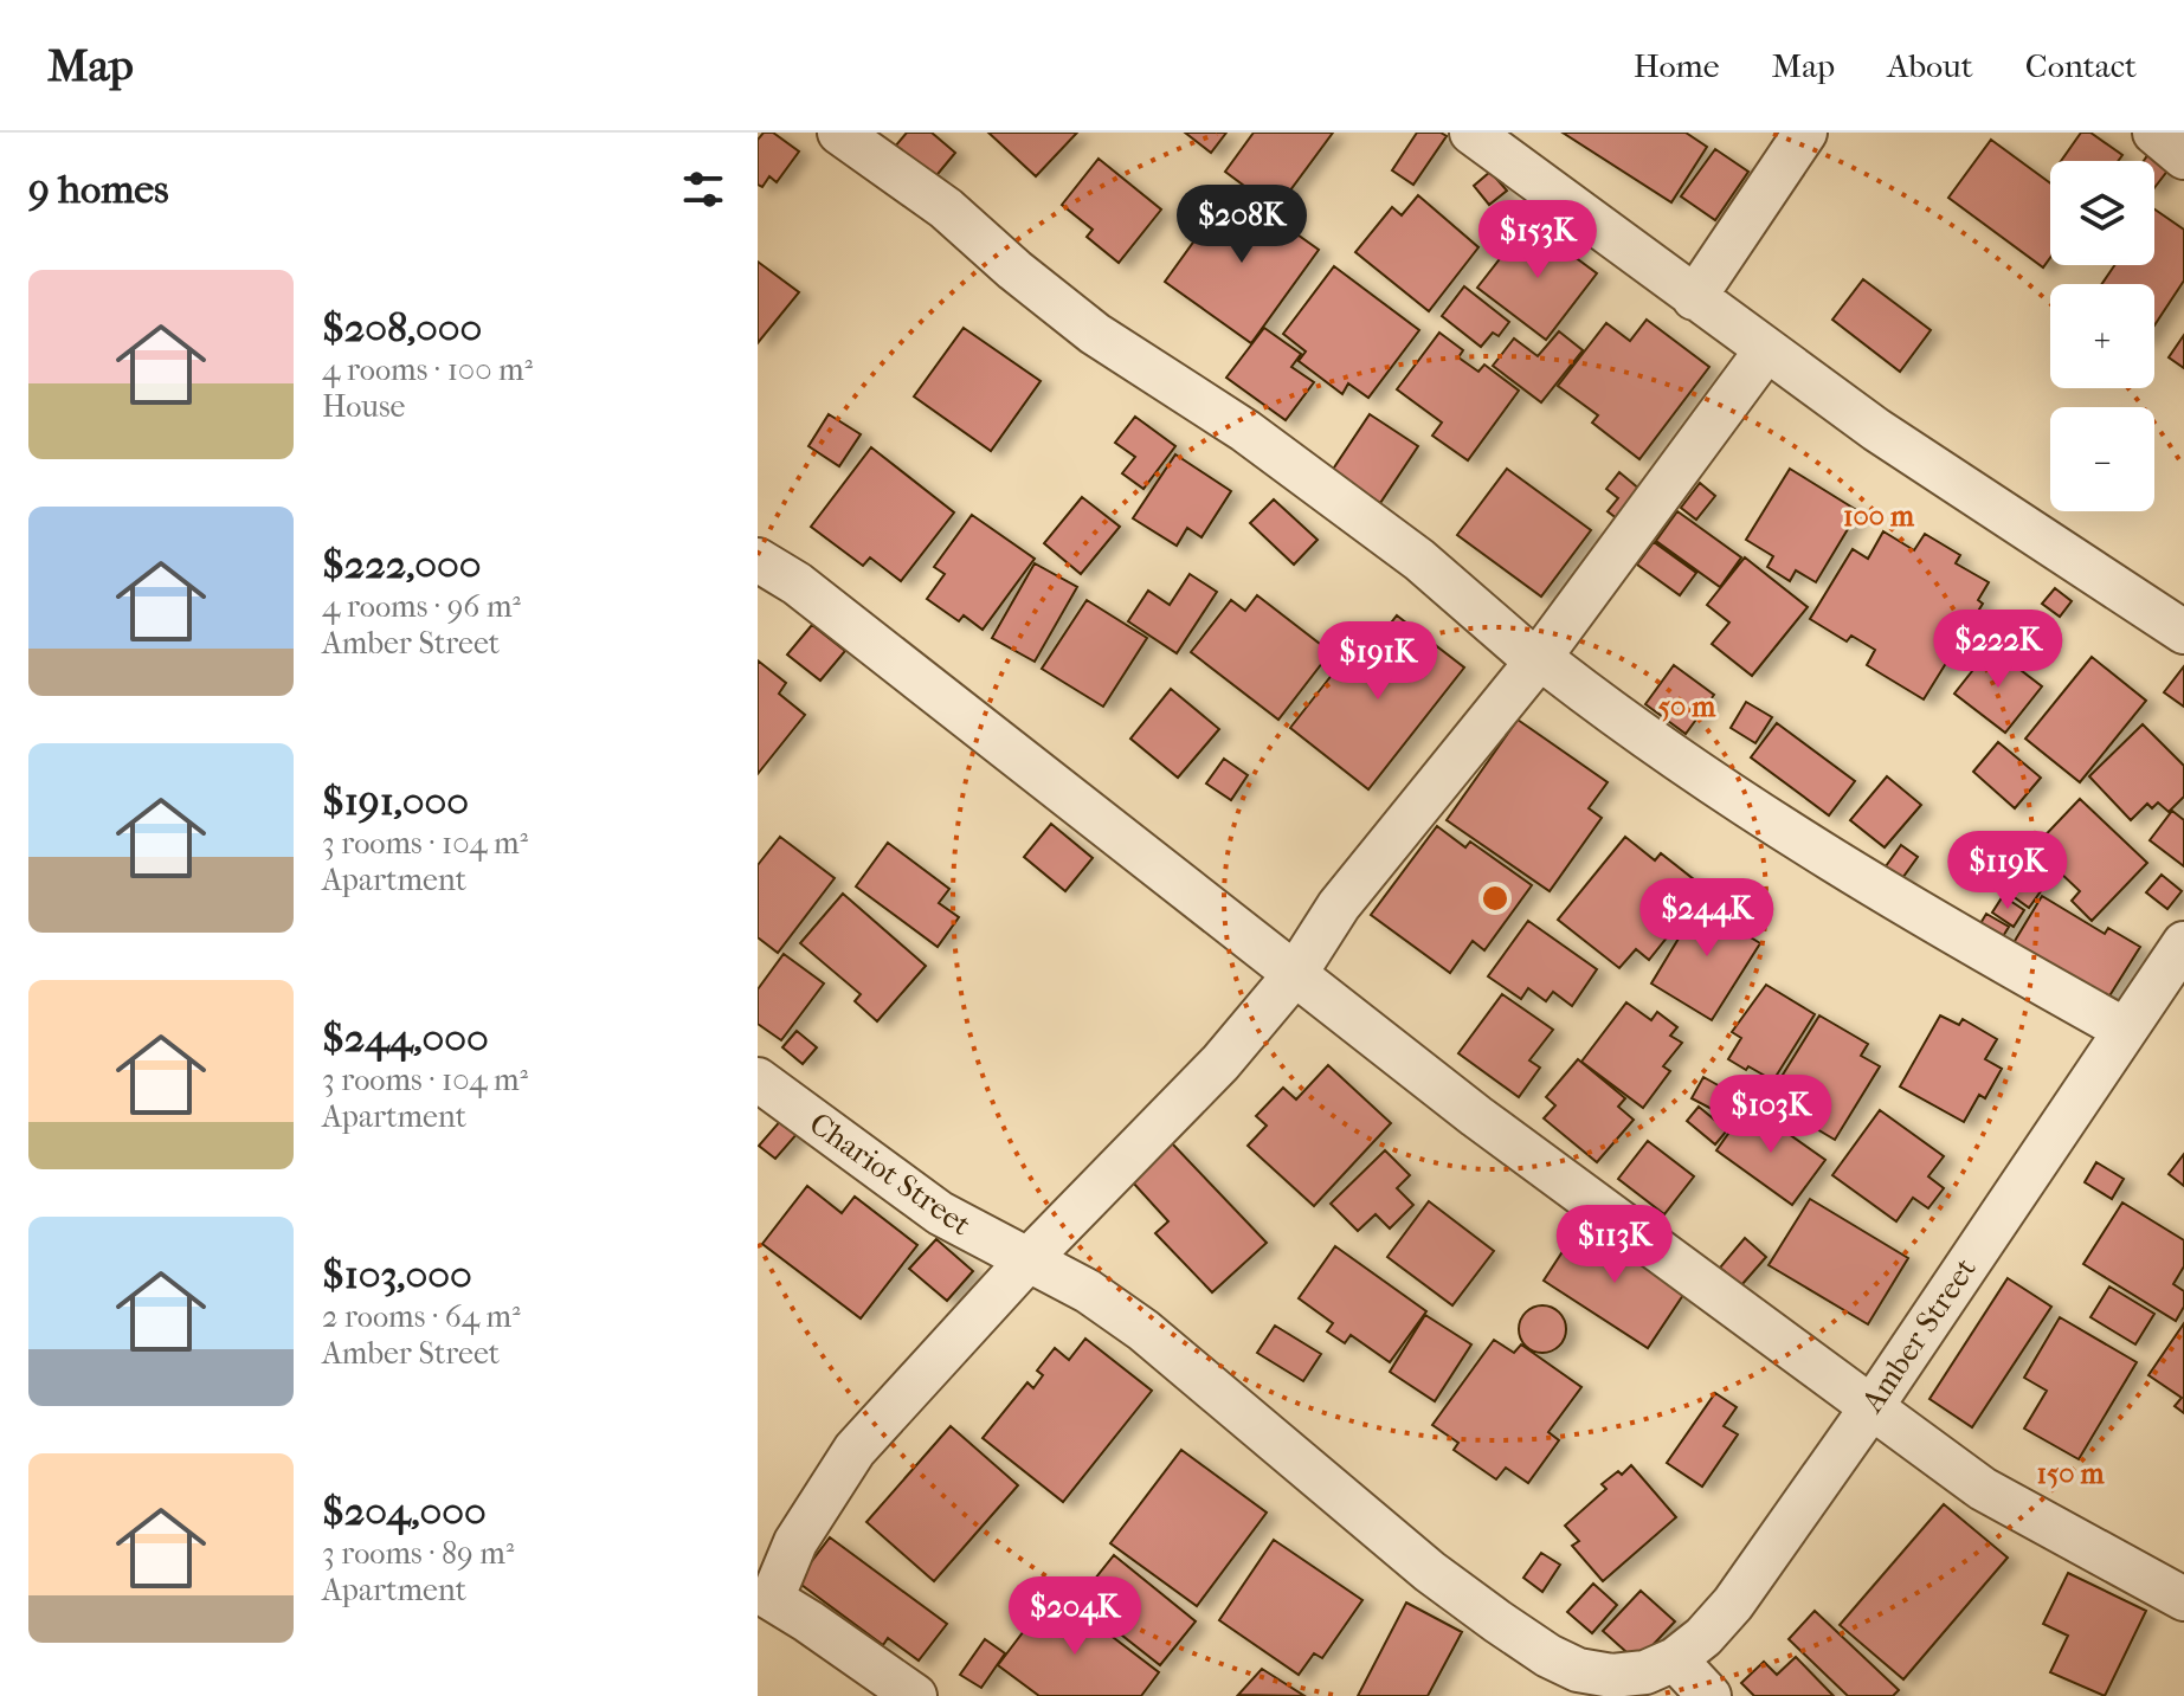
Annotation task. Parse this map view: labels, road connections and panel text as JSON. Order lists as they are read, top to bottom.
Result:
{
  "streets": {
    "street": ["Chariot Street", "Amber Street"]
  },
  "crossings": [
    ["Chariot Street", "Amber Street"]
  ],
  "page": {
    "header": "Map",
    "nav": [
      "Home",
      "Map",
      "About",
      "Contact"
    ],
    "heading": "9 homes",
    "map_buttons": ["+", "−"],
    "price": [
      "$208K",
      "$153K",
      "$222K",
      "$191K",
      "$119K",
      "$244K",
      "$103K",
      "$113K",
      "$204K"
    ],
    "list": [
      {
        "name": "$208,000",
        "note": "4 rooms · 100 m² · House"
      },
      {
        "name": "$222,000",
        "note": "4 rooms · 96 m² · Amber Street"
      },
      {
        "name": "$191,000",
        "note": "3 rooms · 104 m² · Apartment"
      },
      {
        "name": "$244,000",
        "note": "3 rooms · 104 m² · Apartment"
      },
      {
        "name": "$103,000",
        "note": "2 rooms · 64 m² · Amber Street"
      },
      {
        "name": "$204,000",
        "note": "3 rooms · 89 m² · Apartment"
      }
    ]
  },
  "rings": ["100 m", "50 m", "150 m"]
}
